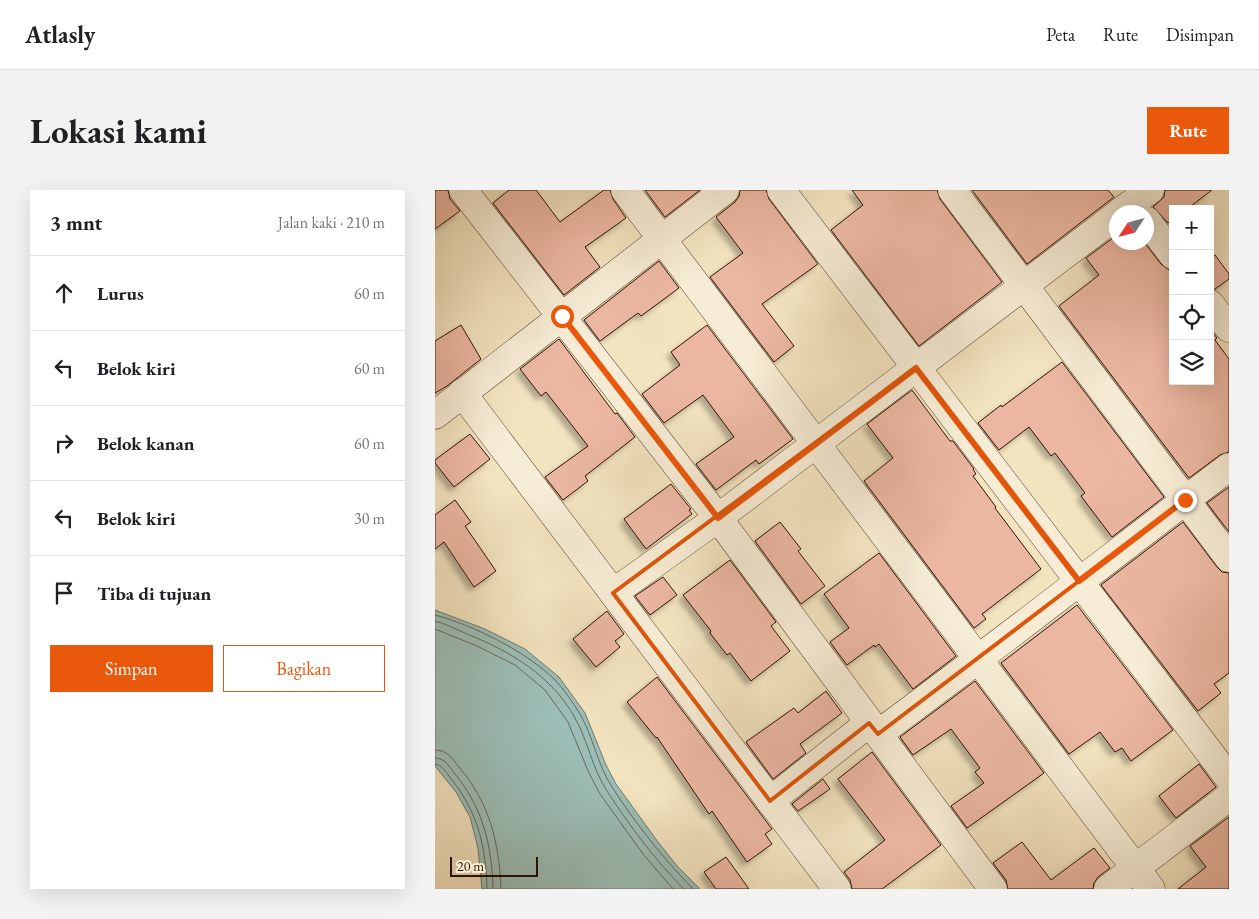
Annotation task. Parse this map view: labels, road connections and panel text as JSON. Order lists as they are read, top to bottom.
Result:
{
  "scale_bar": "20 m",
  "north": "bottom left",
  "page": {
    "header": "Atlasly",
    "nav": ["Peta", "Rute", "Disimpan"],
    "buttons": [
      "Rute",
      ["Simpan", "Bagikan"]
    ],
    "title": "Lokasi kami",
    "heading": ["3 mnt", "Jalan kaki · 210 m"],
    "map_buttons": ["+", "−"],
    "list": [
      ["Lurus", "60 m"],
      ["Belok kiri", "60 m"],
      ["Belok kanan", "60 m"],
      ["Belok kiri", "30 m"],
      "Tiba di tujuan"
    ],
    "scale": "20 m"
  }
}
